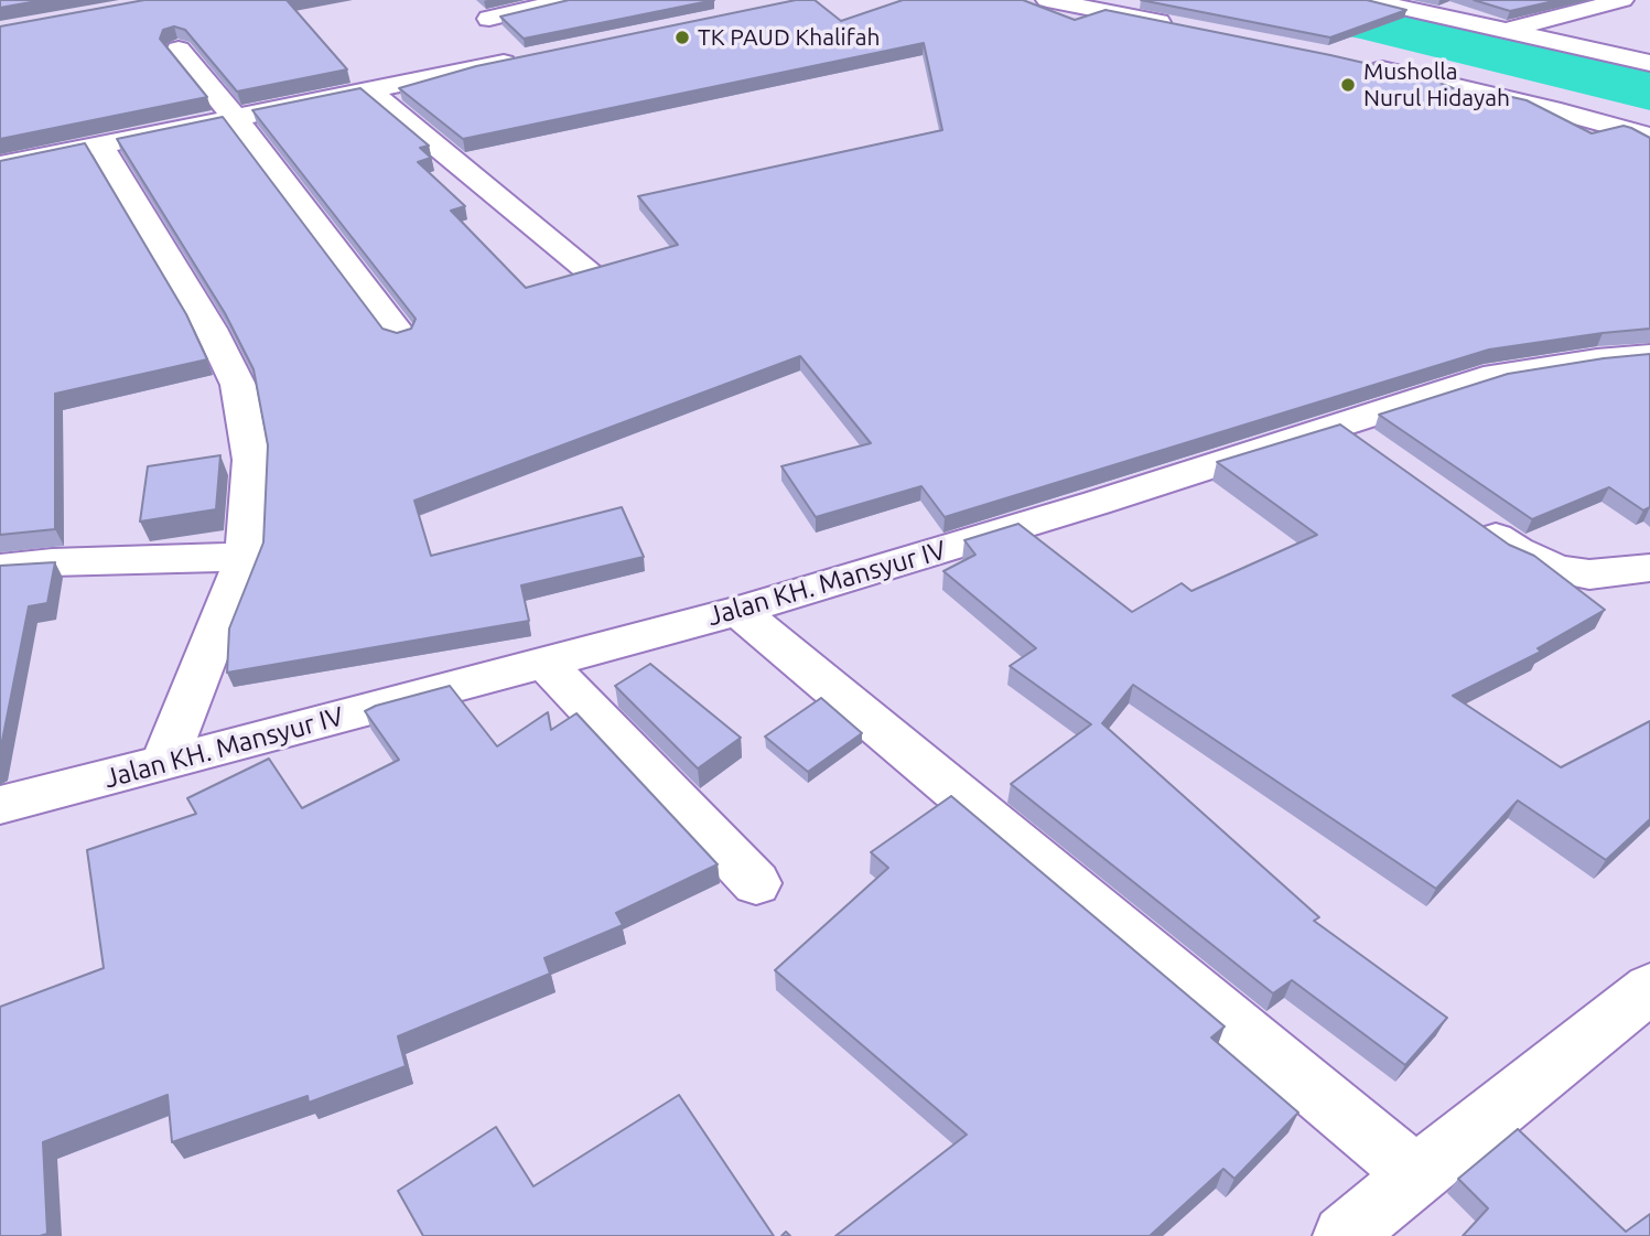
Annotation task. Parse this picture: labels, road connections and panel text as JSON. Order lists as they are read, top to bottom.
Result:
{
  "streets": {
    "street": ["Jalan KH. Mansyur IV"]
  },
  "places": ["TK PAUD Khalifah", "Musholla Nurul Hidayah"]
}
